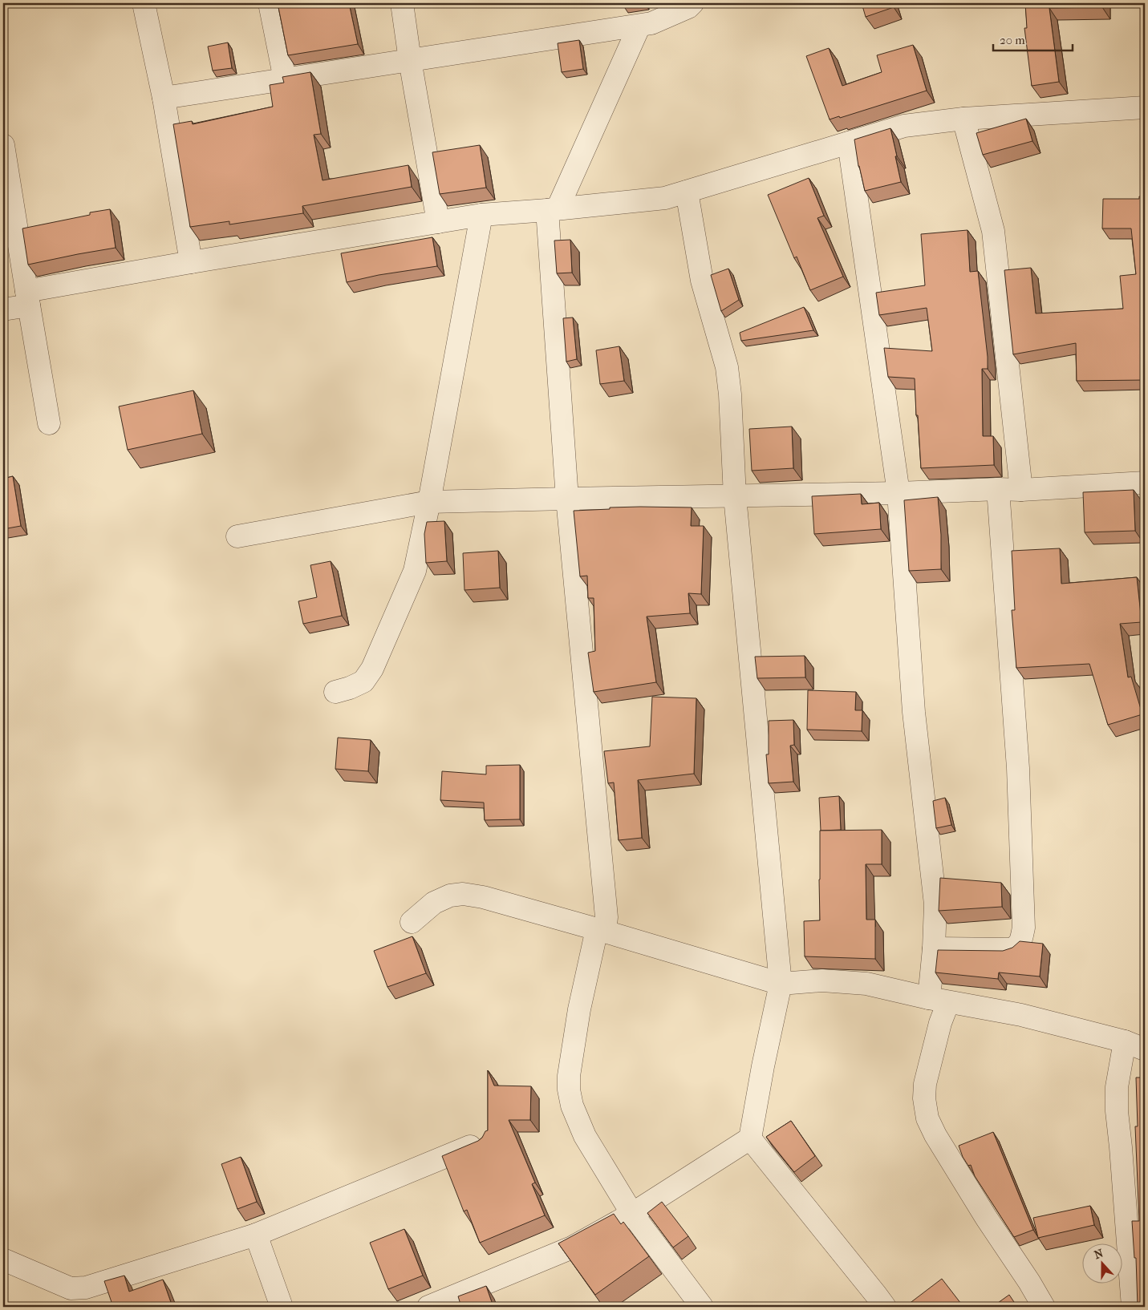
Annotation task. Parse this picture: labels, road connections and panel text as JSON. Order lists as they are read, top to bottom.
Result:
{
  "scale_bar": "20 m",
  "north": "top"
}
